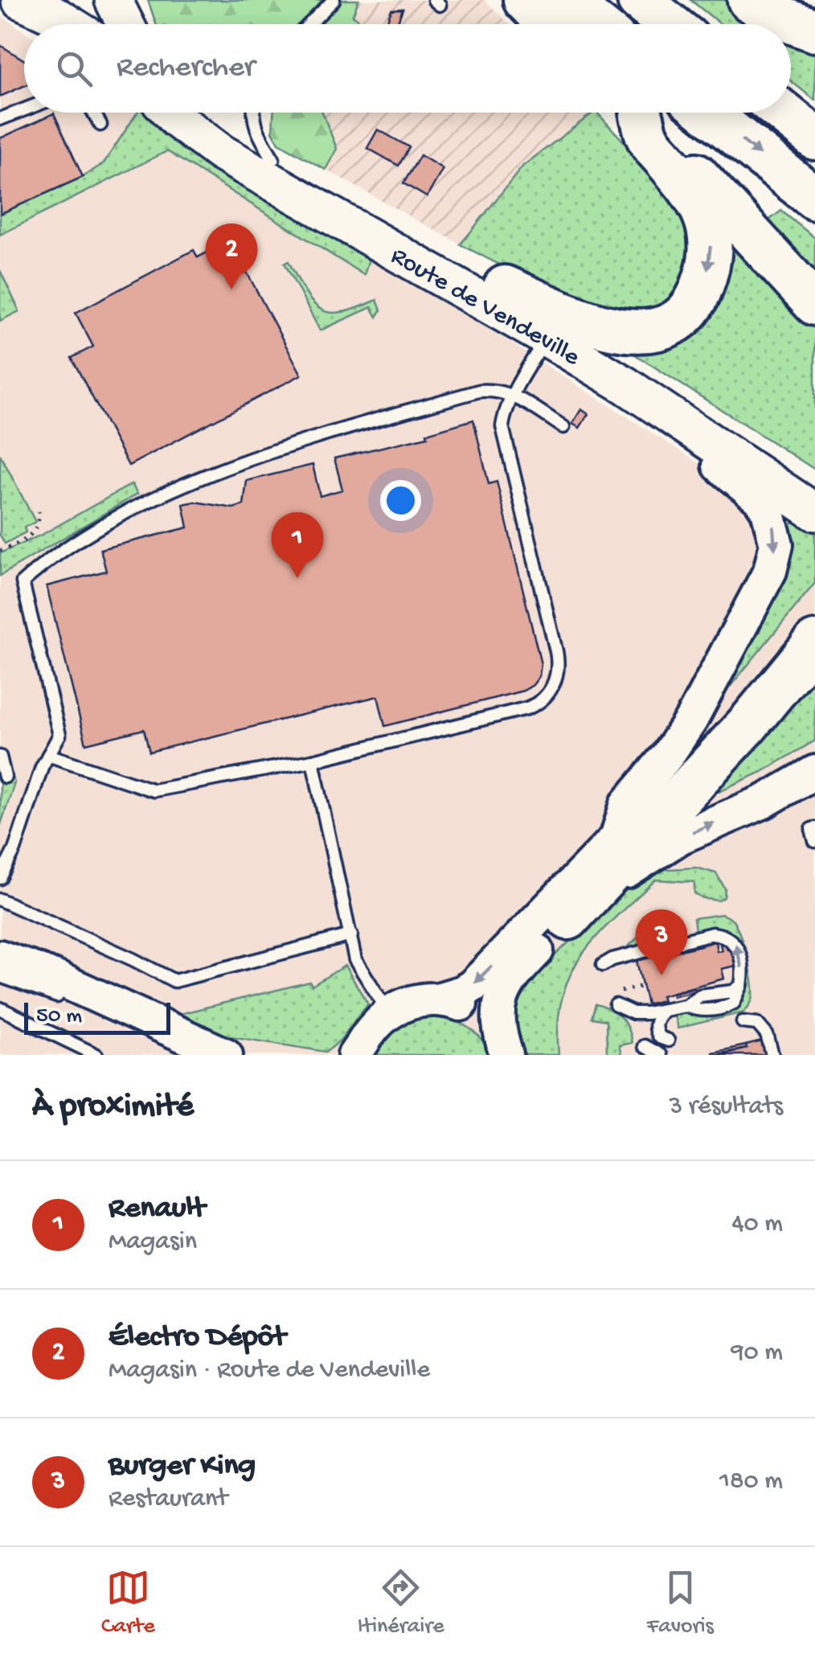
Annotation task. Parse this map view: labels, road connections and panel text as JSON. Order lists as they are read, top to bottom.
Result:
{
  "streets": {
    "main road": ["Route de Vendeville"]
  },
  "scale_bar": "50 m",
  "page": {
    "search": "Rechercher",
    "pins": ["2", "1", "3"],
    "scale": "50 m",
    "heading": ["À proximité", "3 résultats"],
    "list": [
      {
        "mark": "1",
        "name": "Renault",
        "note": "Magasin",
        "value": "40 m"
      },
      {
        "mark": "2",
        "name": "Électro Dépôt",
        "note": "Magasin · Route de Vendeville",
        "value": "90 m"
      },
      {
        "mark": "3",
        "name": "Burger King",
        "note": "Restaurant",
        "value": "180 m"
      }
    ],
    "nav": ["Carte", "Itinéraire", "Favoris"]
  }
}
